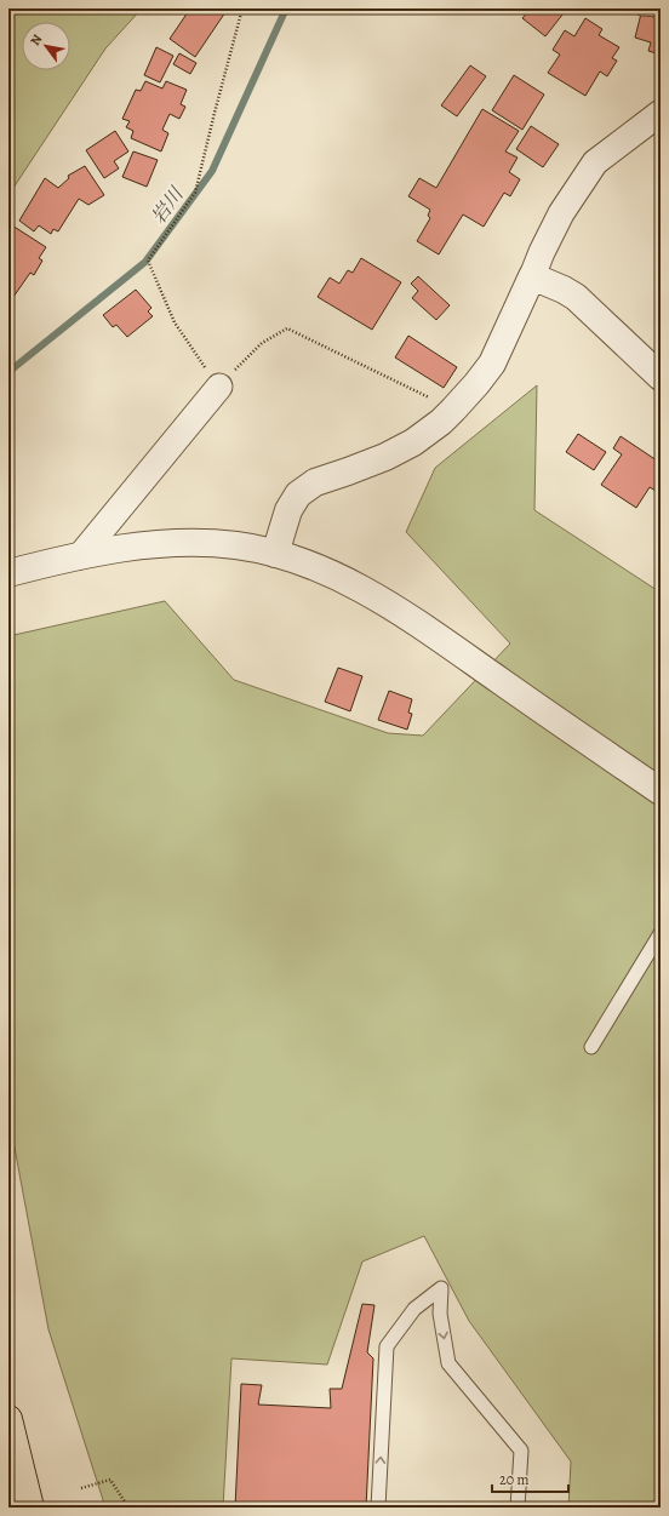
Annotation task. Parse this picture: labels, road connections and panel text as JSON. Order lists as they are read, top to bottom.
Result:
{
  "water": ["岩川"],
  "scale_bar": "20 m",
  "north": "top left"
}
